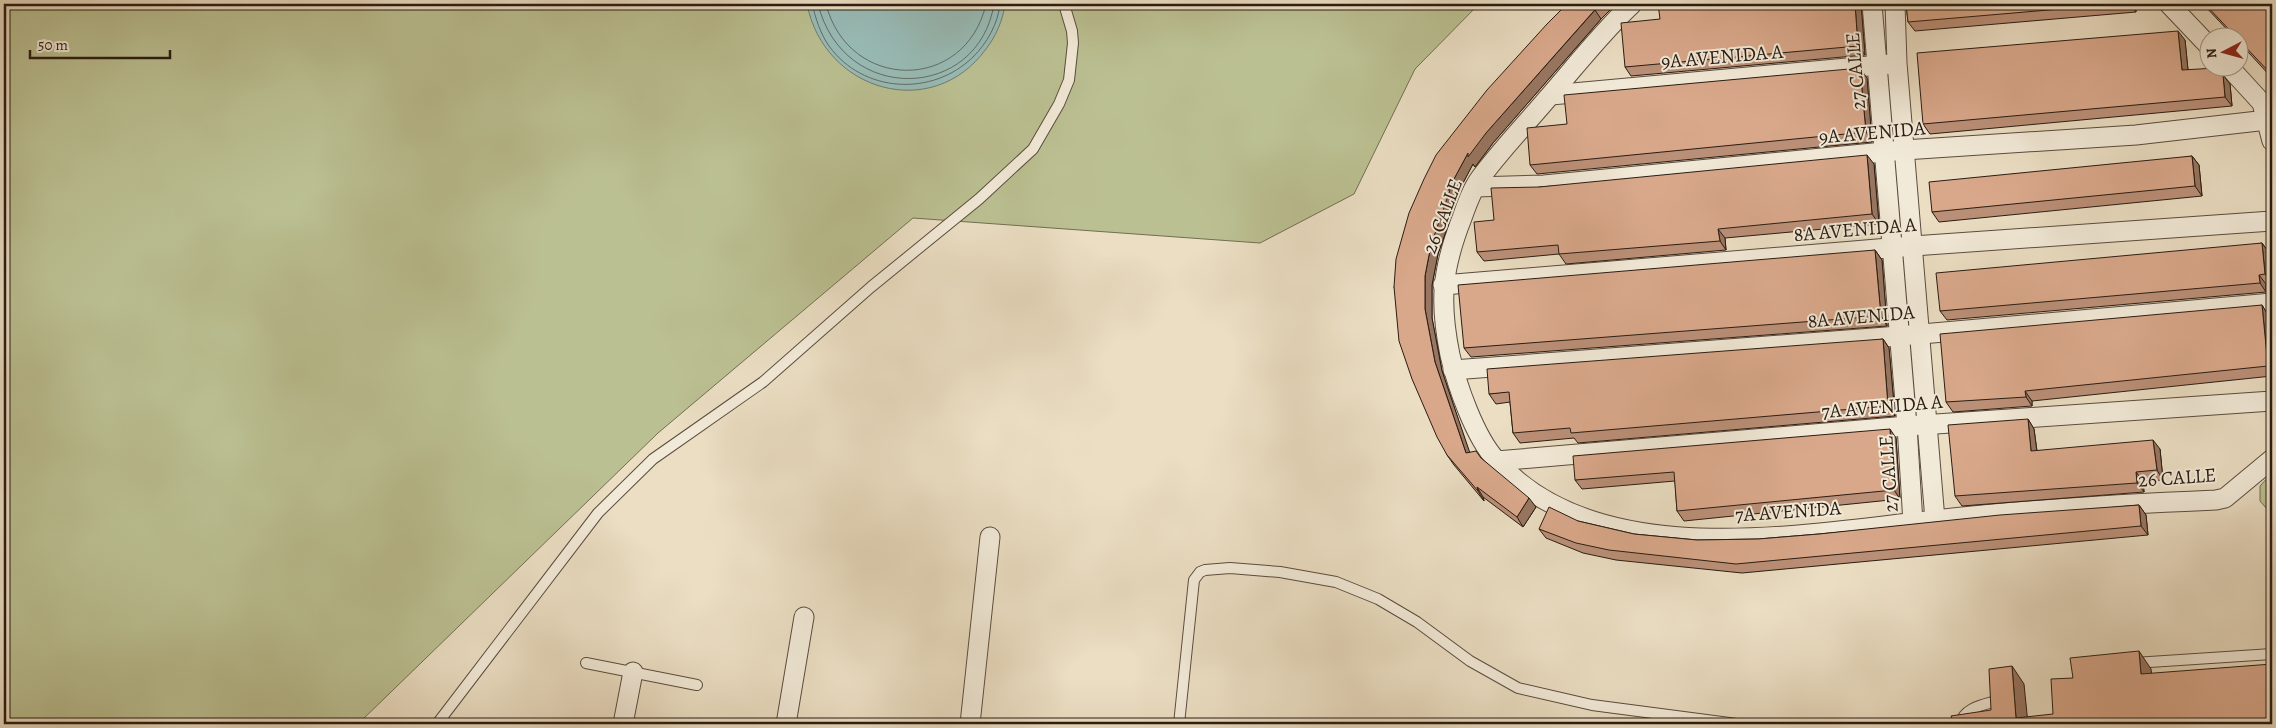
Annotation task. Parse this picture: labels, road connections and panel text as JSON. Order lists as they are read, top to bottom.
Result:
{
  "streets": {
    "street": [
      "9A AVENIDA A",
      "27 CALLE",
      "9A AVENIDA",
      "26 CALLE",
      "8A AVENIDA A",
      "8A AVENIDA",
      "7A AVENIDA A",
      "7A AVENIDA"
    ]
  },
  "crossings": [
    ["9A AVENIDA A", "27 CALLE"],
    ["9A AVENIDA A", "26 CALLE"],
    ["27 CALLE", "9A AVENIDA"],
    ["27 CALLE", "8A AVENIDA A"],
    ["27 CALLE", "8A AVENIDA"],
    ["27 CALLE", "7A AVENIDA A"],
    ["27 CALLE", "7A AVENIDA"],
    ["9A AVENIDA", "26 CALLE"],
    ["26 CALLE", "8A AVENIDA A"],
    ["26 CALLE", "8A AVENIDA"],
    ["26 CALLE", "7A AVENIDA A"],
    ["26 CALLE", "7A AVENIDA"],
    ["7A AVENIDA A", "7A AVENIDA"]
  ],
  "scale_bar": "50 m",
  "north": "left"
}
